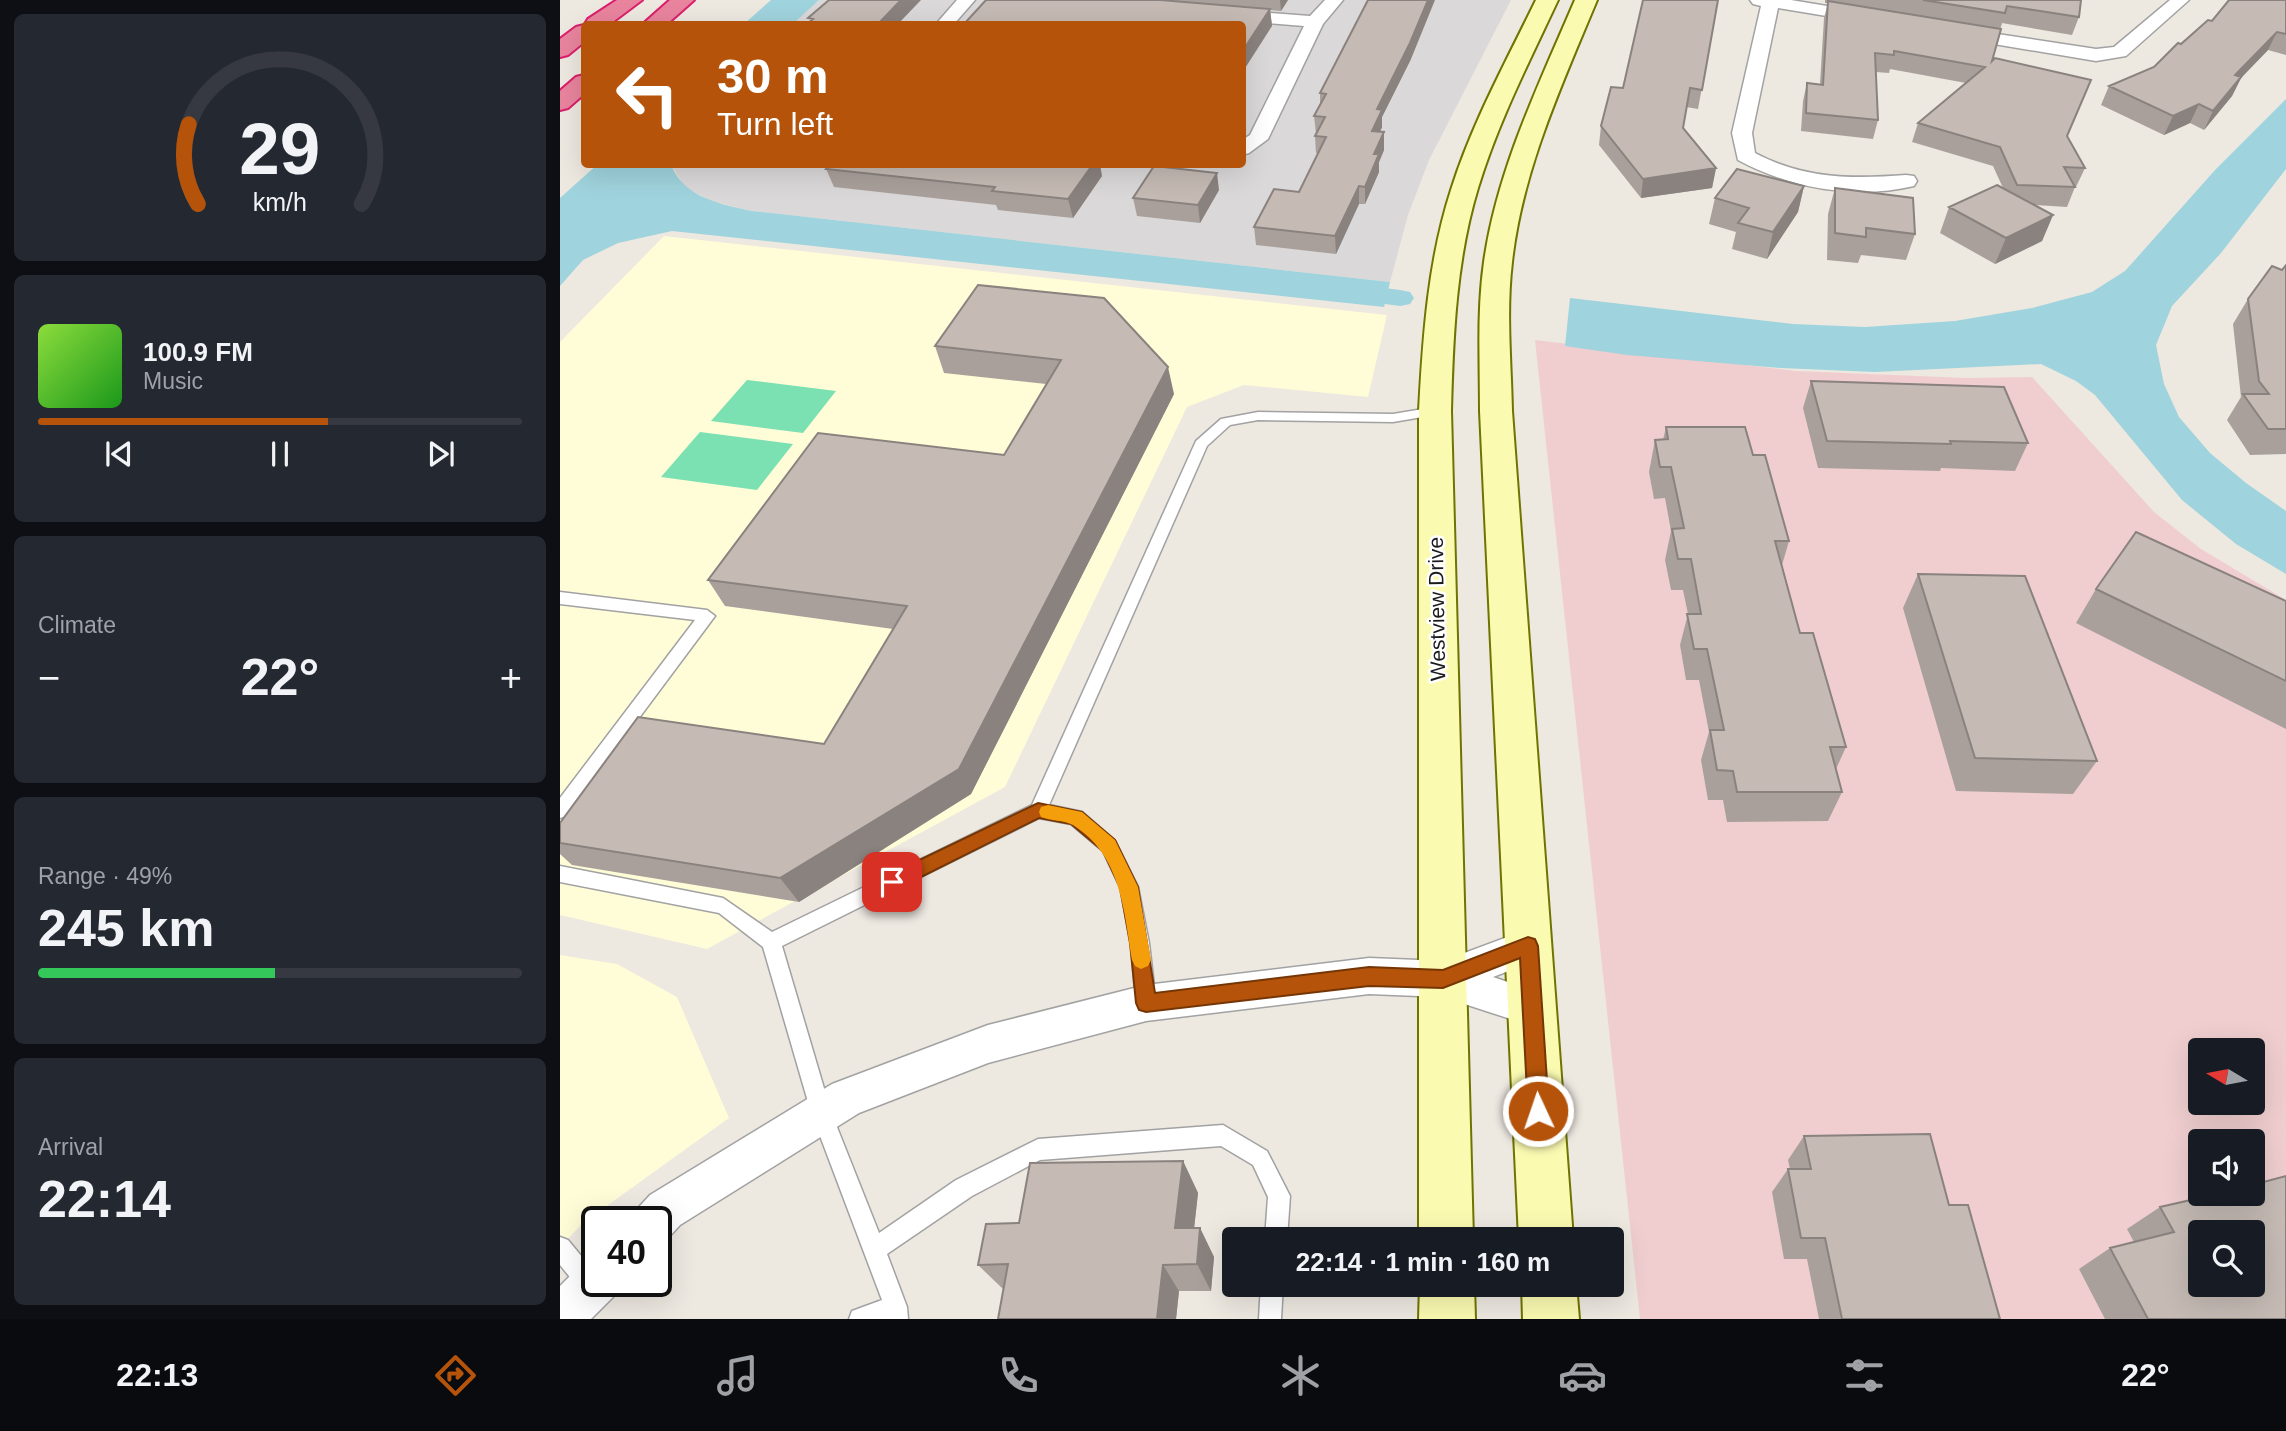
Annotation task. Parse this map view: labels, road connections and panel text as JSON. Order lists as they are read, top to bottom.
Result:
{
  "streets": {
    "street": ["Westview Drive"]
  },
  "north": "left",
  "page": {
    "turn": ["30 m", "Turn left"],
    "song": ["100.9 FM", "Music"],
    "tile": [
      "Climate",
      ["Range · 49%", "245 km"],
      ["Arrival", "22:14"]
    ],
    "heat": ["−", "22°", "+"],
    "limit": "40",
    "trip": "22:14 · 1 min · 160 m",
    "tabs": ["22:13", "22°"],
    "gauge": ["29", "km/h"]
  }
}
